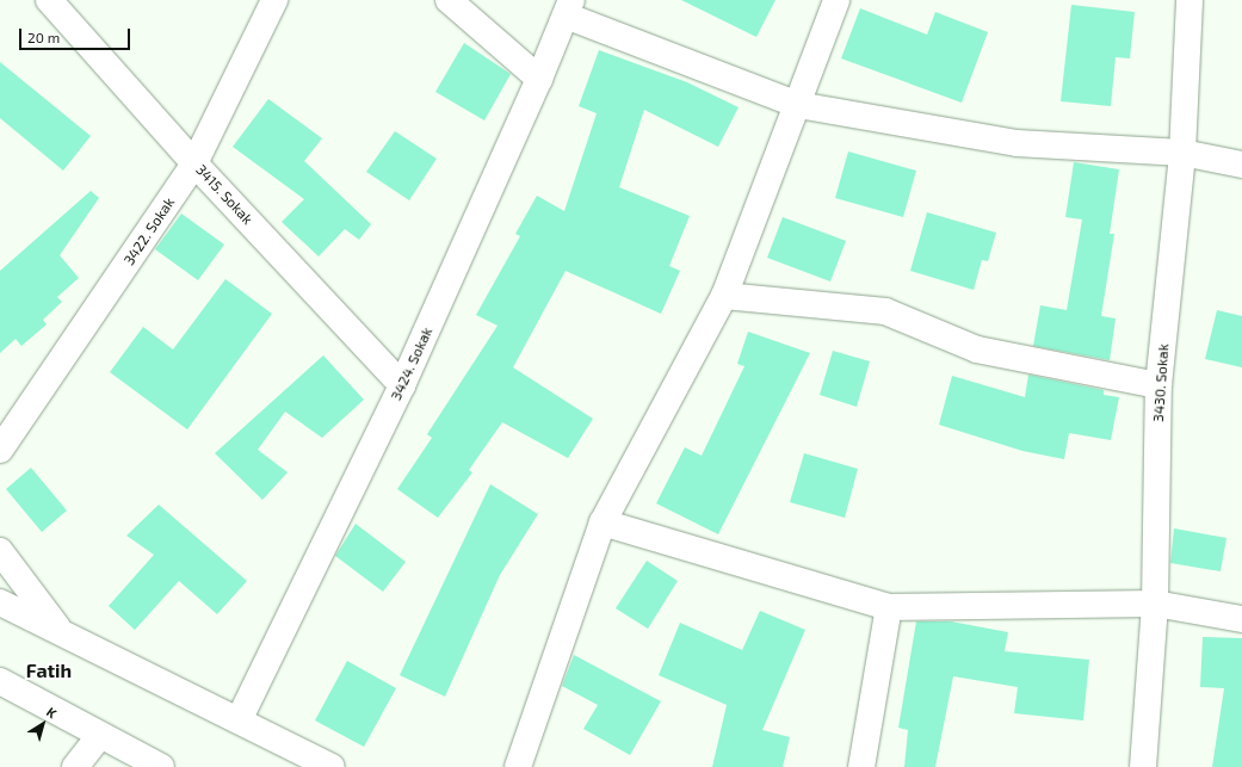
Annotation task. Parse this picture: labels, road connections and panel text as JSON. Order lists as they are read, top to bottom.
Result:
{
  "streets": {
    "street": [
      "3415. Sokak",
      "3422. Sokak",
      "3424. Sokak",
      "3430. Sokak"
    ]
  },
  "crossings": [
    ["3415. Sokak", "3422. Sokak"],
    ["3415. Sokak", "3424. Sokak"]
  ],
  "districts": ["Fatih"],
  "scale_bar": "20 m",
  "north": "top right"
}
